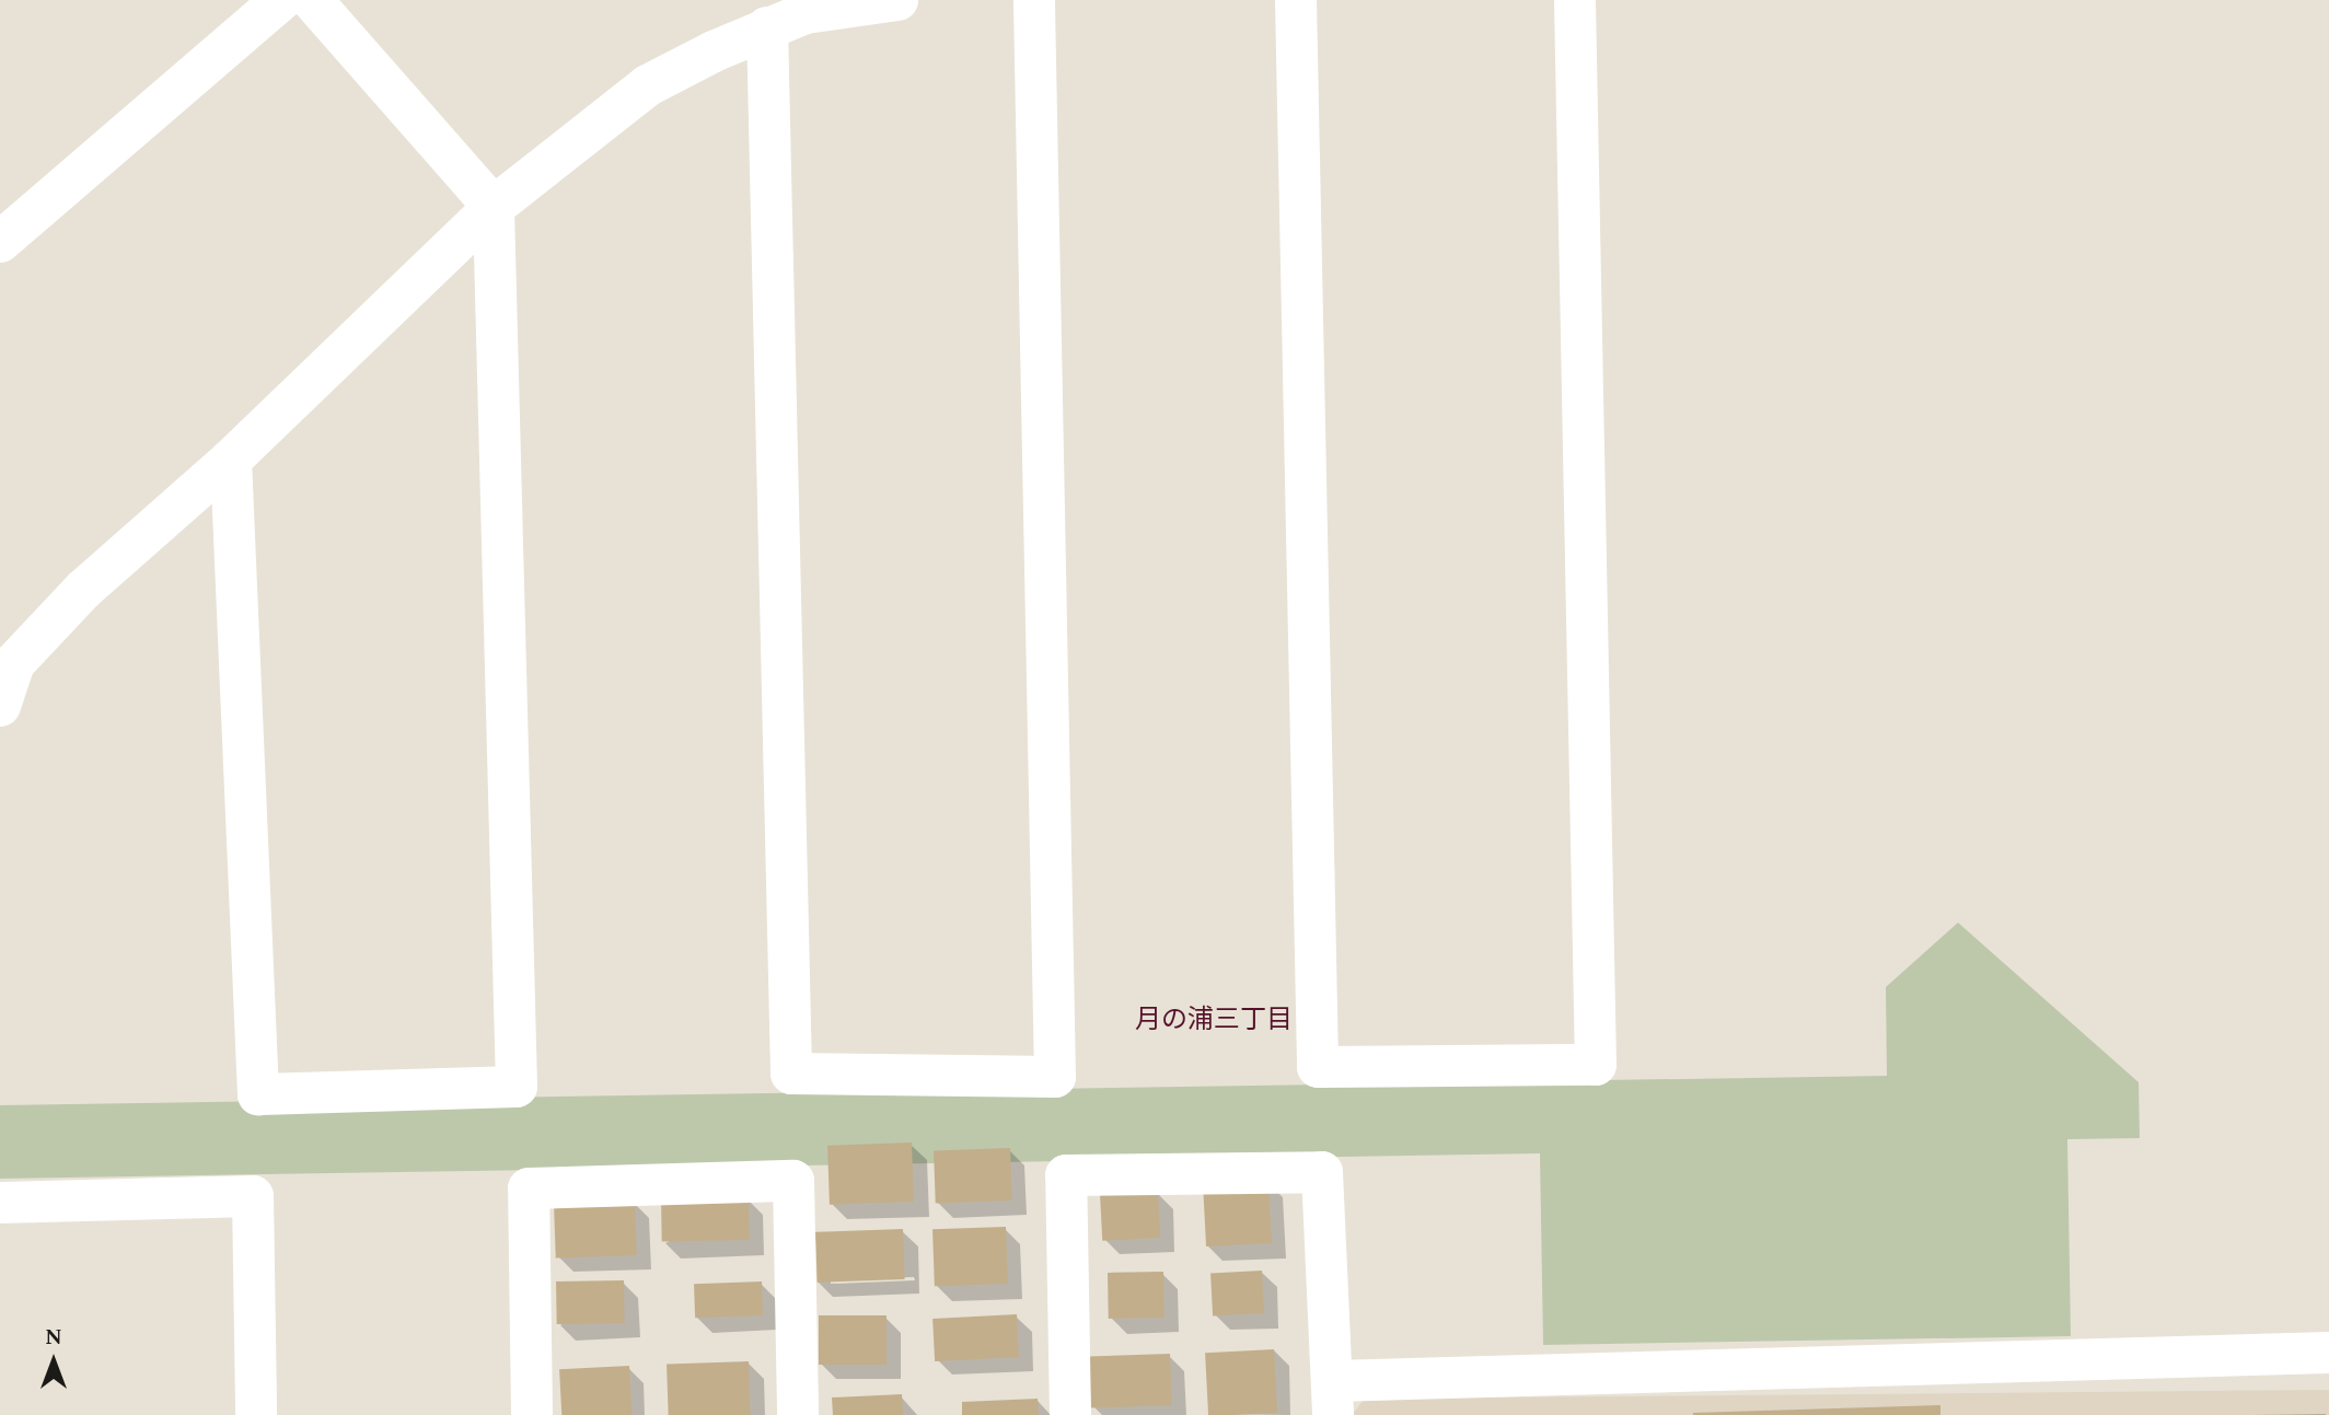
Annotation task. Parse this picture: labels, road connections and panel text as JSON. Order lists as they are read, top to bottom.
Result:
{
  "districts": ["月の浦三丁目"],
  "north": "top"
}
